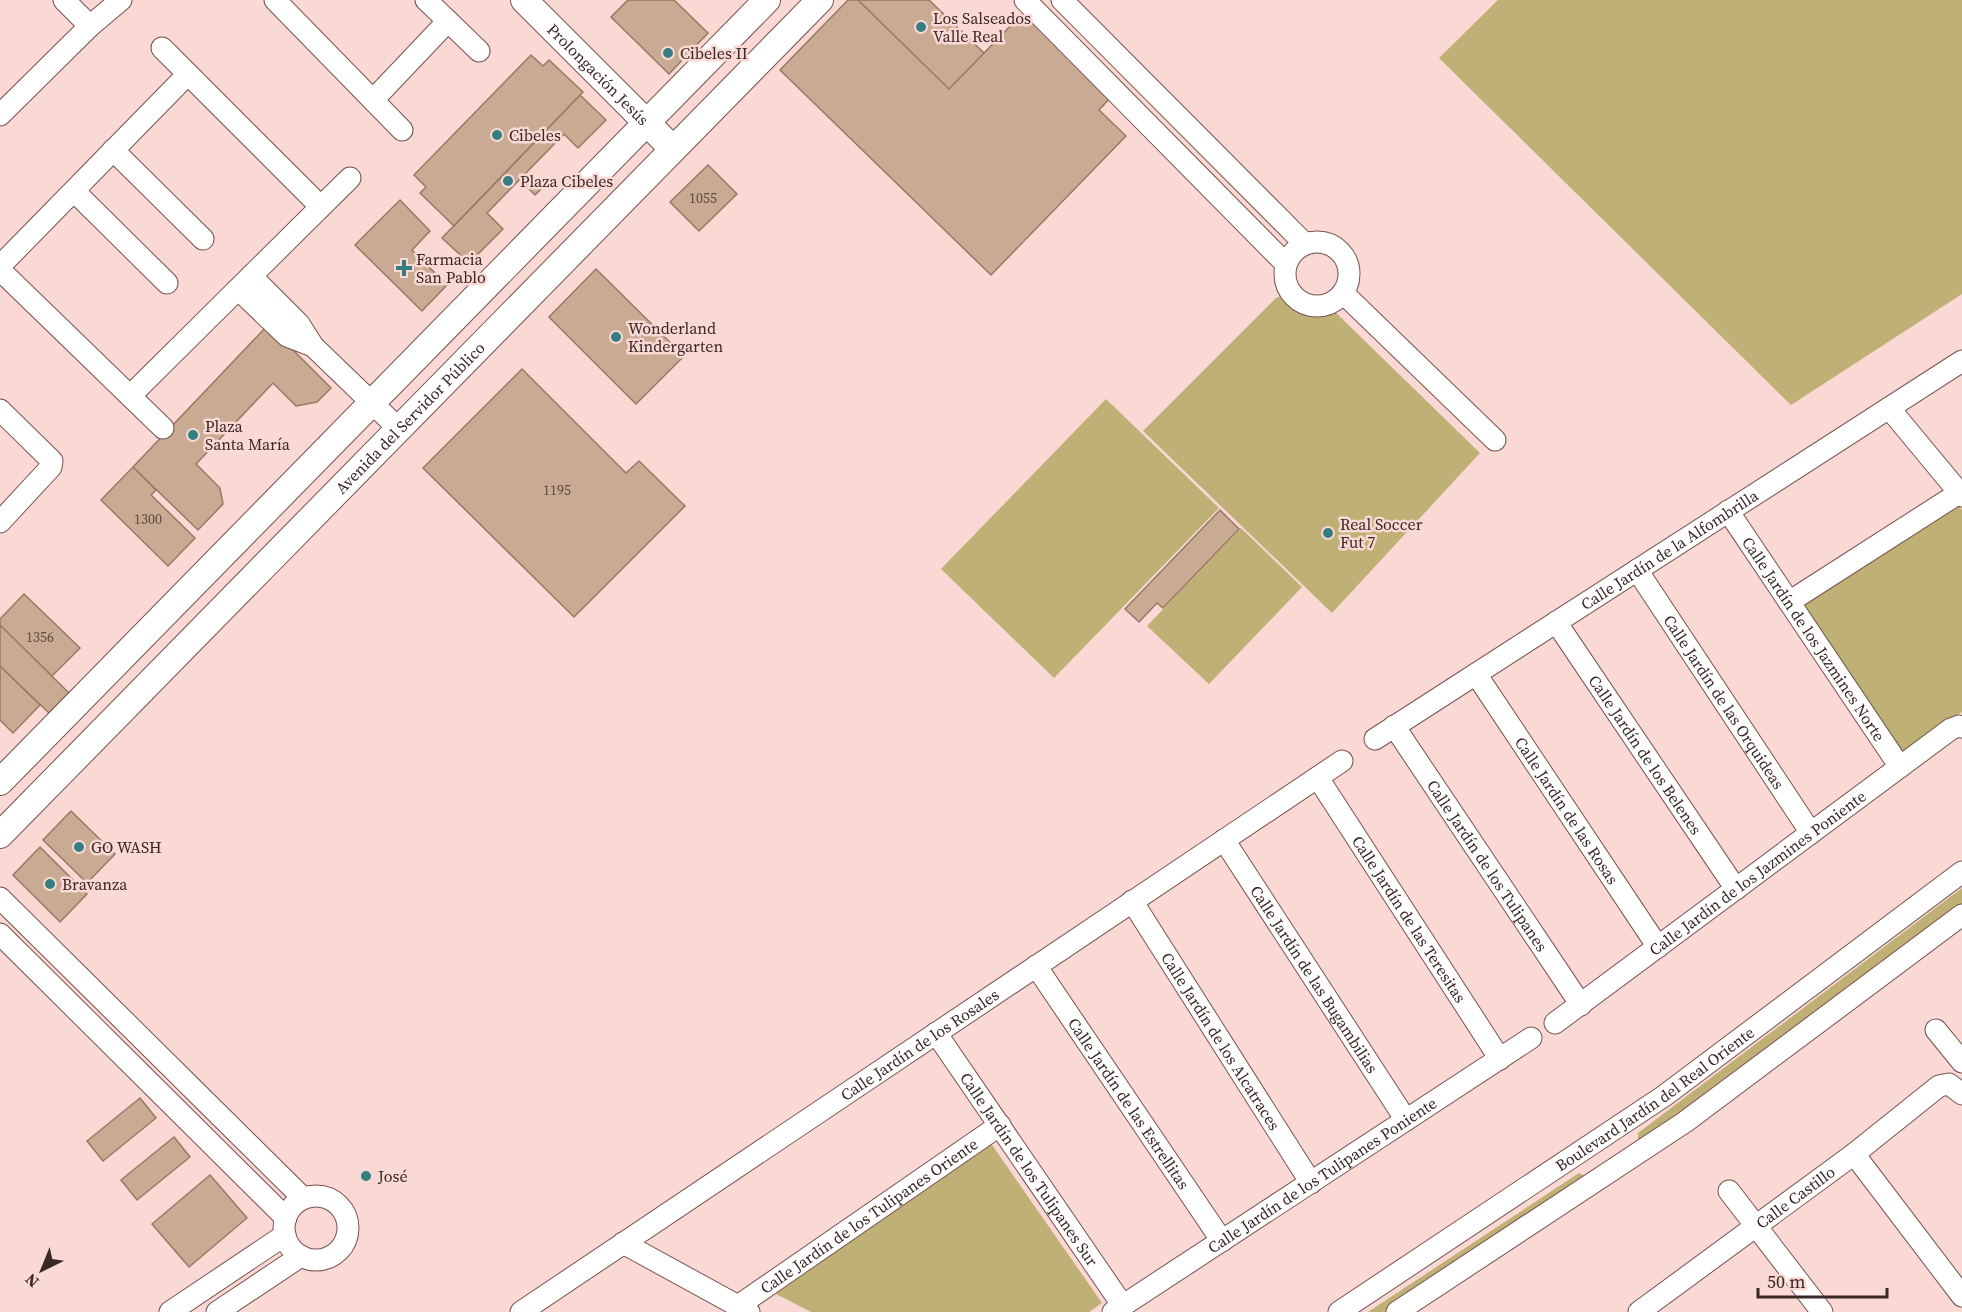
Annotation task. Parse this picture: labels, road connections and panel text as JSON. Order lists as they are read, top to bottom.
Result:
{
  "streets": {
    "street": [
      "Prolongación Jesús",
      "Avenida del Servidor Público",
      "Calle Jardín de la Alfombrilla",
      "Calle Jardín de los Jazmines Norte",
      "Calle Jardín de las Orquideas",
      "Calle Jardín de los Belenes",
      "Calle Jardín de las Rosas",
      "Calle Jardín de los Tulipanes",
      "Calle Jardín de los Jazmines Poniente",
      "Calle Jardín de las Teresitas",
      "Calle Jardín de las Bugambilias",
      "Calle Jardín de los Alcatraces",
      "Calle Jardín de los Rosales",
      "Boulevard Jardín del Real Oriente",
      "Calle Jardín de las Estrellitas",
      "Calle Jardín de los Tulipanes Sur",
      "Calle Jardín de los Tulipanes Poniente",
      "Calle Castillo",
      "Calle Jardín de los Tulipanes Oriente"
    ]
  },
  "crossings": [
    ["Prolongación Jesús", "Avenida del Servidor Público"],
    ["Calle Jardín de la Alfombrilla", "Calle Jardín de los Jazmines Norte"],
    ["Calle Jardín de la Alfombrilla", "Calle Jardín de las Orquideas"],
    ["Calle Jardín de la Alfombrilla", "Calle Jardín de los Belenes"],
    ["Calle Jardín de la Alfombrilla", "Calle Jardín de las Rosas"],
    ["Calle Jardín de la Alfombrilla", "Calle Jardín de los Tulipanes"],
    ["Calle Jardín de los Jazmines Norte", "Calle Jardín de los Jazmines Poniente"],
    ["Calle Jardín de las Orquideas", "Calle Jardín de los Jazmines Poniente"],
    ["Calle Jardín de los Belenes", "Calle Jardín de los Jazmines Poniente"],
    ["Calle Jardín de las Rosas", "Calle Jardín de los Jazmines Poniente"],
    ["Calle Jardín de los Tulipanes", "Calle Jardín de los Jazmines Poniente"],
    ["Calle Jardín de las Teresitas", "Calle Jardín de los Rosales"],
    ["Calle Jardín de las Teresitas", "Calle Jardín de los Tulipanes Poniente"],
    ["Calle Jardín de las Bugambilias", "Calle Jardín de los Rosales"],
    ["Calle Jardín de las Bugambilias", "Calle Jardín de los Tulipanes Poniente"],
    ["Calle Jardín de los Alcatraces", "Calle Jardín de los Rosales"],
    ["Calle Jardín de los Alcatraces", "Calle Jardín de los Tulipanes Poniente"],
    ["Calle Jardín de los Rosales", "Calle Jardín de las Estrellitas"],
    ["Calle Jardín de los Rosales", "Calle Jardín de los Tulipanes Sur"],
    ["Calle Jardín de las Estrellitas", "Calle Jardín de los Tulipanes Poniente"],
    ["Calle Jardín de los Tulipanes Sur", "Calle Jardín de los Tulipanes Poniente"],
    ["Calle Jardín de los Tulipanes Sur", "Calle Jardín de los Tulipanes Oriente"]
  ],
  "places": {
    "other": [
      "Los Salseados Valle Real",
      "Cibeles II",
      "Cibeles",
      "Plaza Cibeles",
      "Wonderland Kindergarten",
      "Plaza Santa María",
      "Real Soccer Fut 7",
      "GO WASH",
      "Bravanza",
      "José"
    ],
    "health": ["Farmacia San Pablo"]
  },
  "house_numbers": [
    "1055",
    "1195",
    "1300",
    "1356"
  ],
  "scale_bar": "50 m",
  "north": "bottom left"
}
